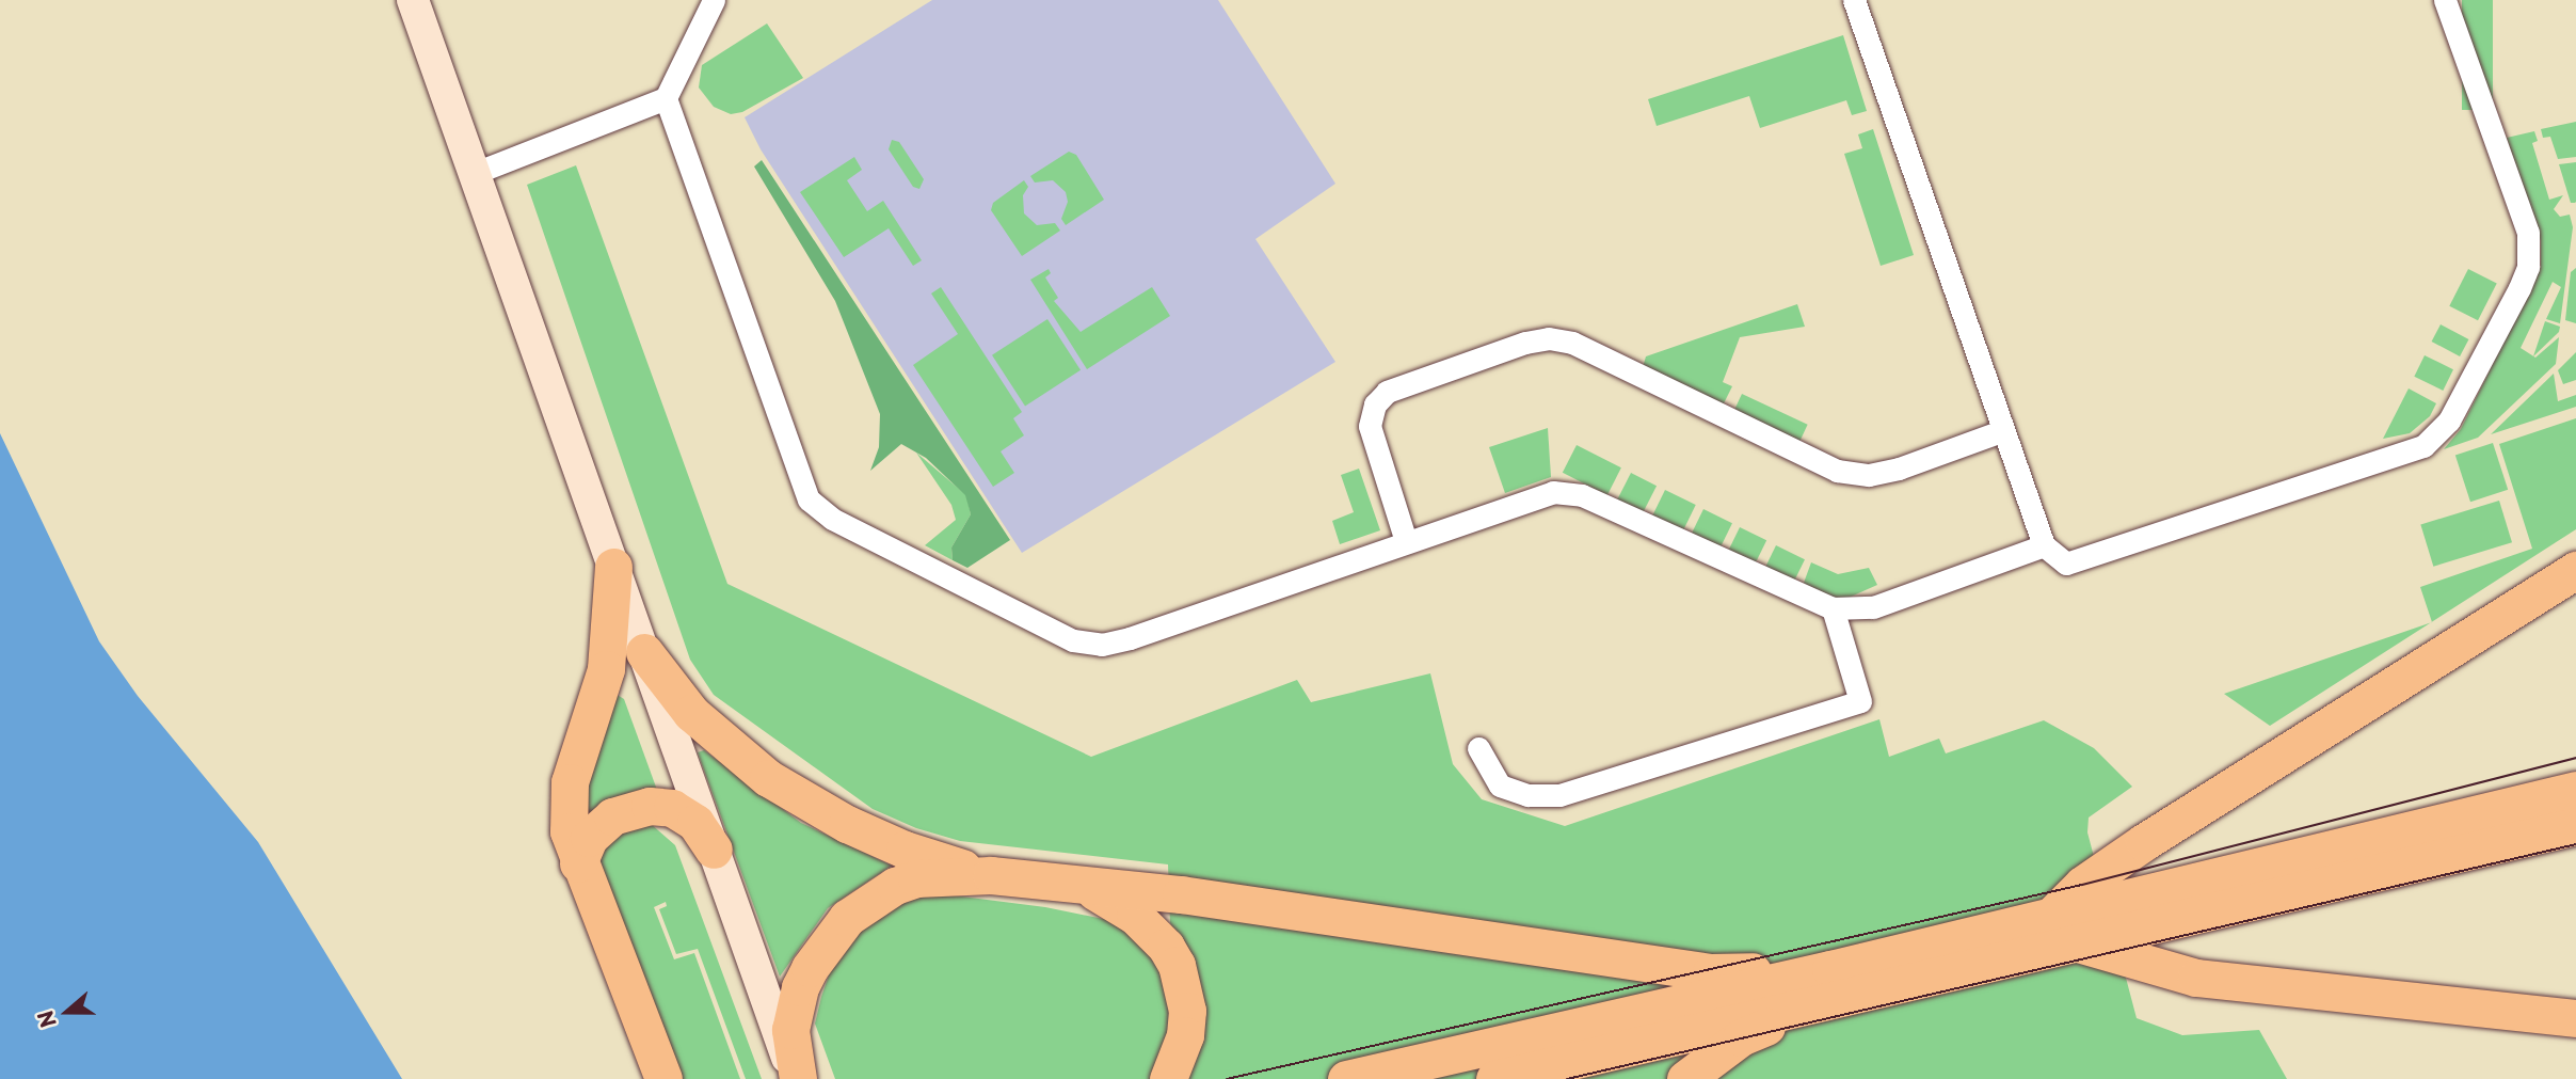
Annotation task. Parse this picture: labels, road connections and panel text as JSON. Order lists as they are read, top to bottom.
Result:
{
  "north": "left"
}
